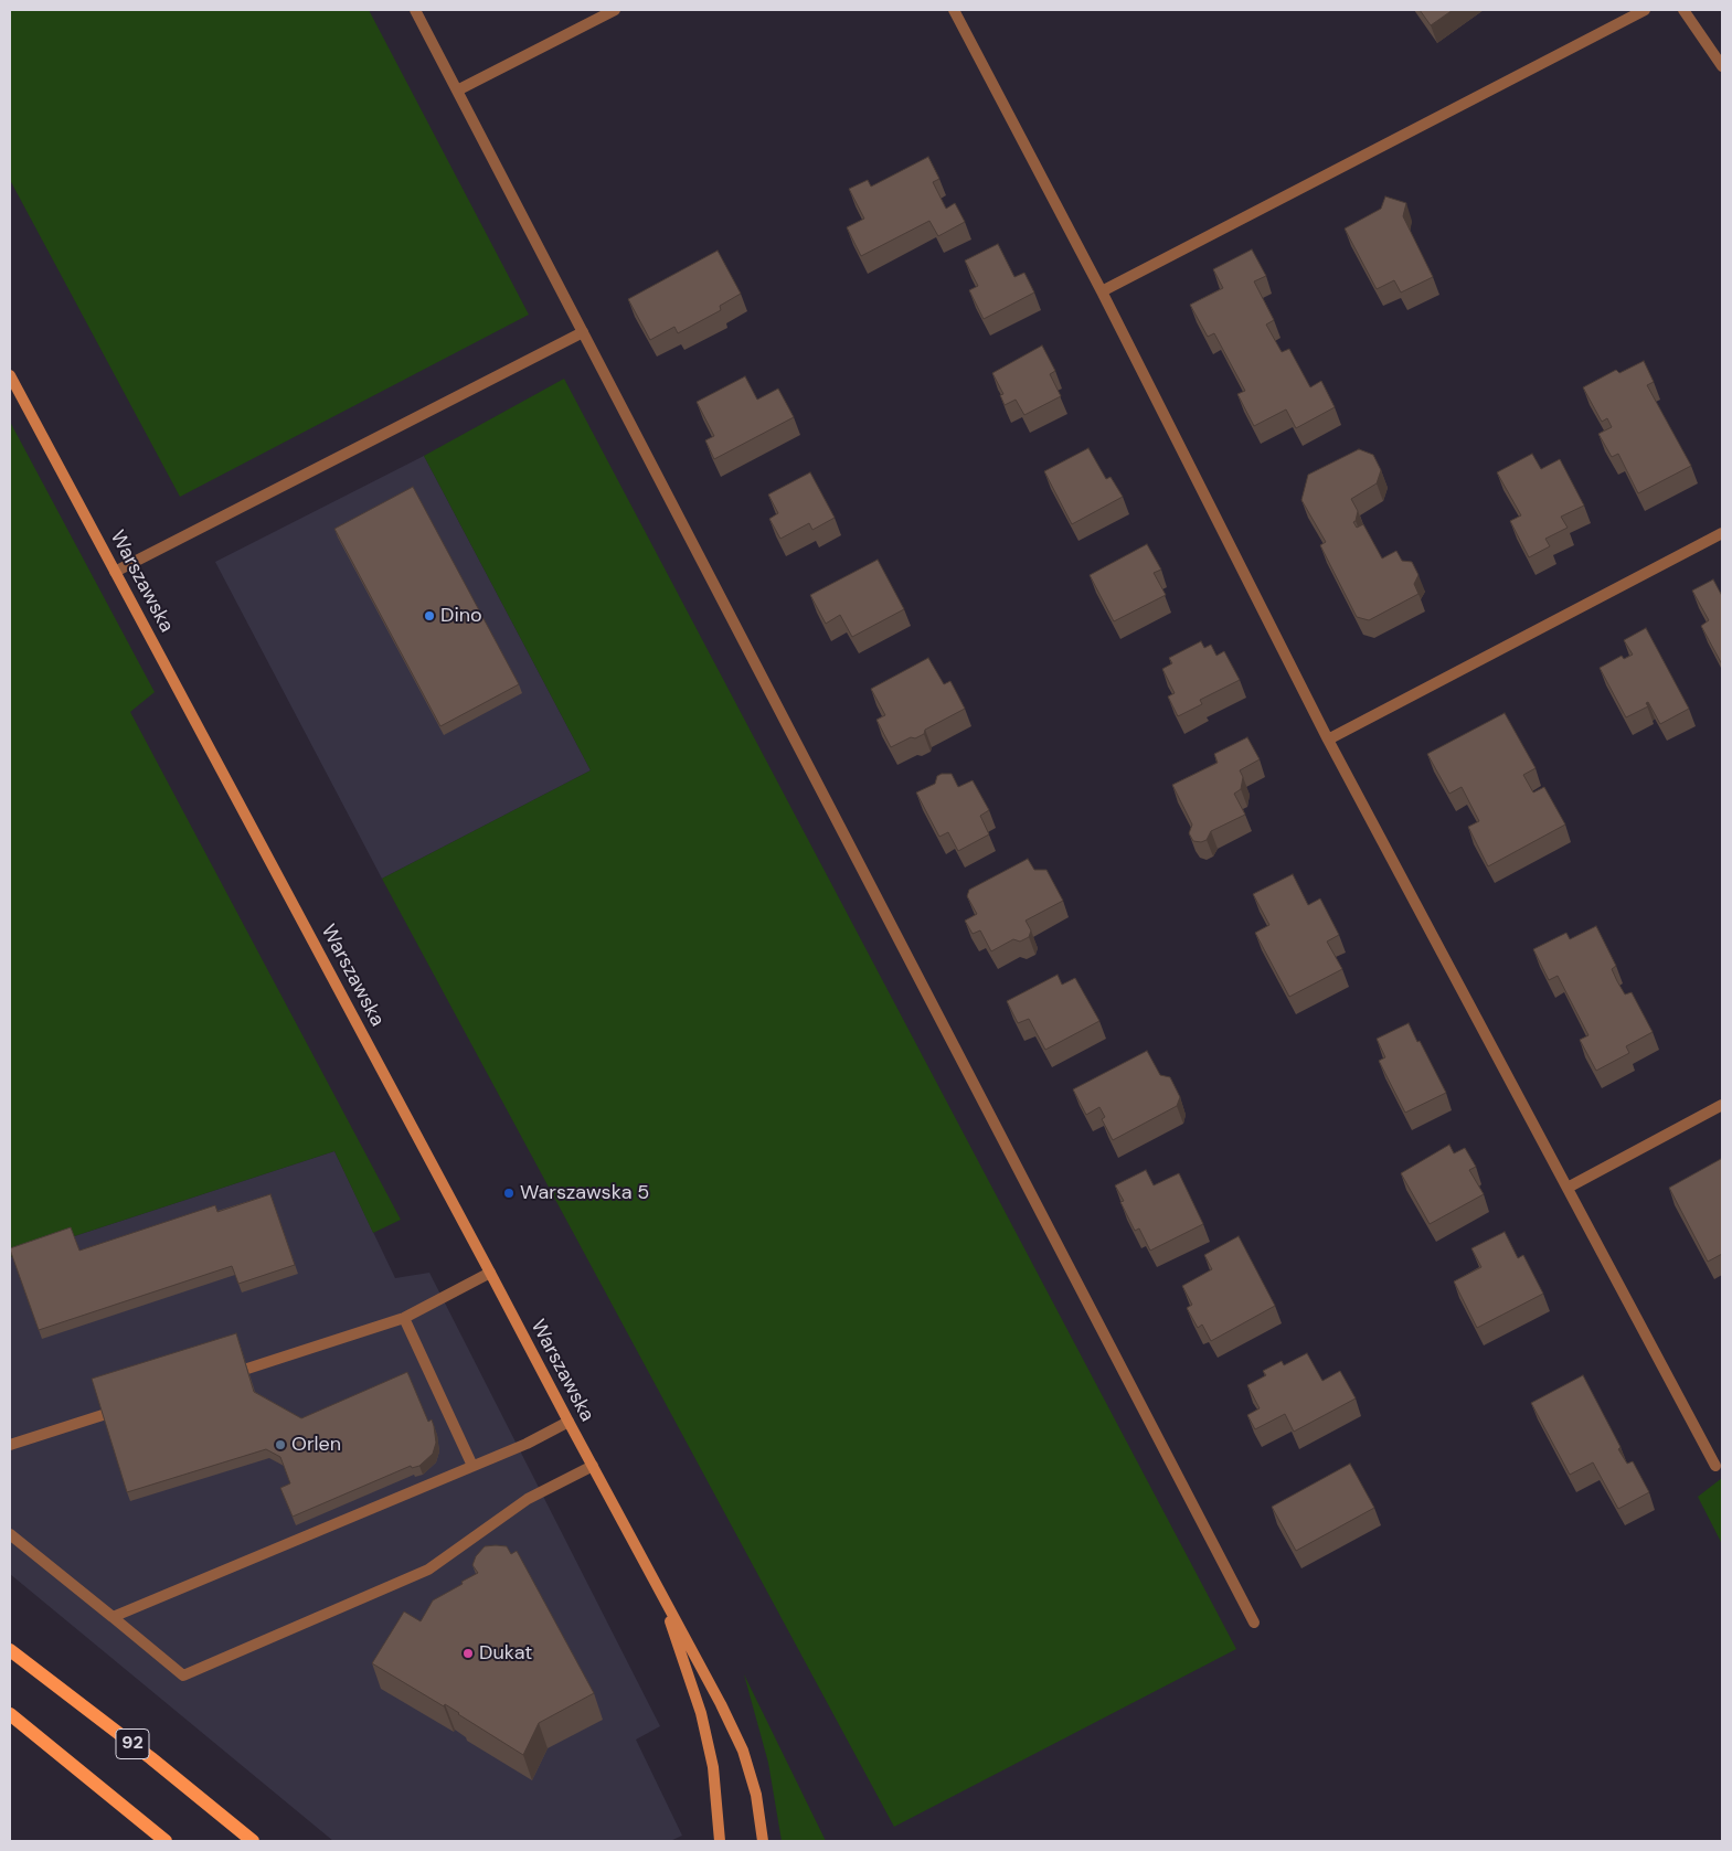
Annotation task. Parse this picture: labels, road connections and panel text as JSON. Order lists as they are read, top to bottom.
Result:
{
  "streets": {
    "main road": ["92"],
    "street": ["Warszawska"]
  },
  "places": [
    "Dino",
    "Warszawska 5",
    "Orlen",
    "Dukat"
  ]
}
